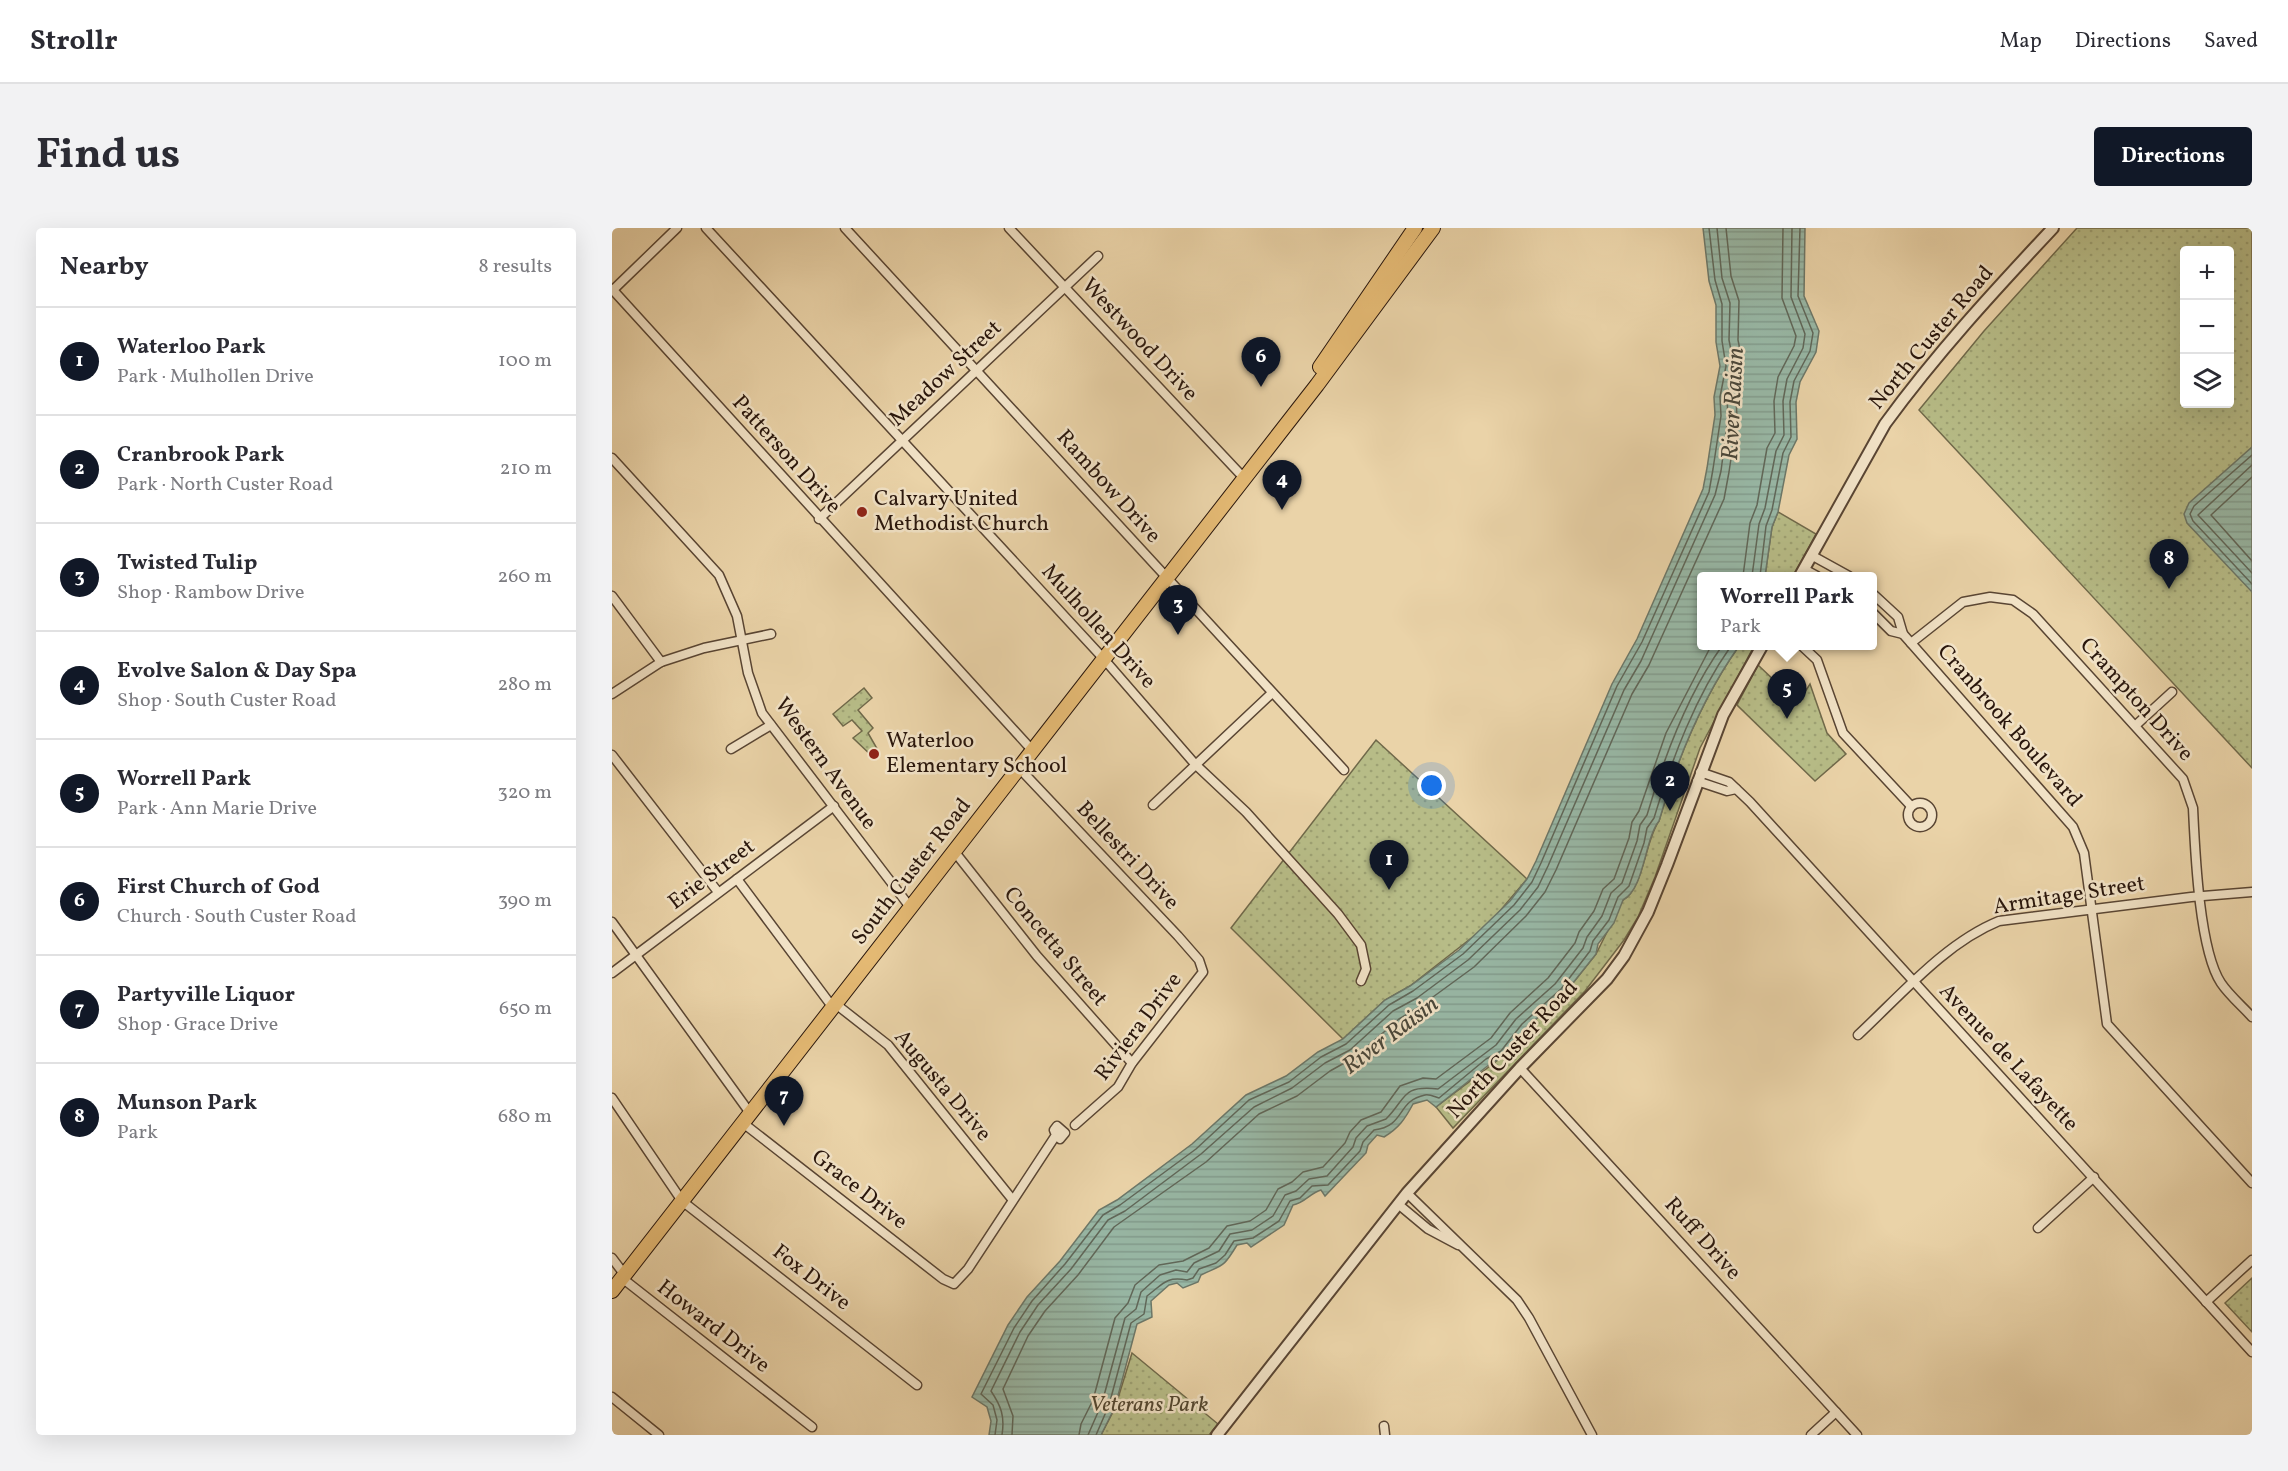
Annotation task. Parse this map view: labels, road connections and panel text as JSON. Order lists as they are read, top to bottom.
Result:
{
  "streets": {
    "main road": ["South Custer Road"],
    "street": [
      "North Custer Road",
      "Westwood Drive",
      "Meadow Street",
      "Patterson Drive",
      "Rambow Drive",
      "Mulhollen Drive",
      "Crampton Drive",
      "Cranbrook Boulevard",
      "Western Avenue",
      "Bellestri Drive",
      "Erie Street",
      "Armitage Street",
      "Concetta Street",
      "Riviera Drive",
      "Avenue de Lafayette",
      "Augusta Drive",
      "Grace Drive",
      "Ruff Drive",
      "Fox Drive",
      "Howard Drive"
    ]
  },
  "crossings": [
    ["North Custer Road", "Avenue de Lafayette"],
    ["North Custer Road", "Ruff Drive"],
    ["Westwood Drive", "Meadow Street"],
    ["Westwood Drive", "South Custer Road"],
    ["Meadow Street", "Patterson Drive"],
    ["Meadow Street", "Rambow Drive"],
    ["Meadow Street", "Mulhollen Drive"],
    ["Patterson Drive", "South Custer Road"],
    ["Rambow Drive", "South Custer Road"],
    ["Mulhollen Drive", "South Custer Road"],
    ["Crampton Drive", "Cranbrook Boulevard"],
    ["Crampton Drive", "Armitage Street"],
    ["Cranbrook Boulevard", "Armitage Street"],
    ["Western Avenue", "South Custer Road"],
    ["Western Avenue", "Erie Street"],
    ["Bellestri Drive", "South Custer Road"],
    ["Bellestri Drive", "Riviera Drive"],
    ["South Custer Road", "Concetta Street"],
    ["South Custer Road", "Augusta Drive"],
    ["South Custer Road", "Grace Drive"],
    ["South Custer Road", "Fox Drive"],
    ["South Custer Road", "Howard Drive"],
    ["Erie Street", "Augusta Drive"],
    ["Erie Street", "Grace Drive"],
    ["Armitage Street", "Avenue de Lafayette"],
    ["Concetta Street", "Riviera Drive"],
    ["Augusta Drive", "Grace Drive"]
  ],
  "water": ["River Raisin"],
  "parks": ["Veterans Park"],
  "places": ["Calvary United Methodist Church", "Waterloo Elementary School"],
  "page": {
    "header": "Strollr",
    "nav": ["Map", "Directions", "Saved"],
    "title": "Find us",
    "buttons": "Directions",
    "heading": ["Nearby", "8 results"],
    "map_buttons": ["+", "−"],
    "list": [
      {
        "mark": "1",
        "name": "Waterloo Park",
        "note": "Park · Mulhollen Drive",
        "value": "100 m"
      },
      {
        "mark": "2",
        "name": "Cranbrook Park",
        "note": "Park · North Custer Road",
        "value": "210 m"
      },
      {
        "mark": "3",
        "name": "Twisted Tulip",
        "note": "Shop · Rambow Drive",
        "value": "260 m"
      },
      {
        "mark": "4",
        "name": "Evolve Salon & Day Spa",
        "note": "Shop · South Custer Road",
        "value": "280 m"
      },
      {
        "mark": "5",
        "name": "Worrell Park",
        "note": "Park · Ann Marie Drive",
        "value": "320 m"
      },
      {
        "mark": "6",
        "name": "First Church of God",
        "note": "Church · South Custer Road",
        "value": "390 m"
      },
      {
        "mark": "7",
        "name": "Partyville Liquor",
        "note": "Shop · Grace Drive",
        "value": "650 m"
      },
      {
        "mark": "8",
        "name": "Munson Park",
        "note": "Park",
        "value": "680 m"
      }
    ],
    "pins": [
      "6",
      "4",
      "8",
      "3",
      "5",
      "2",
      "1",
      "7"
    ],
    "popup": ["Worrell Park", "Park"]
  }
}
